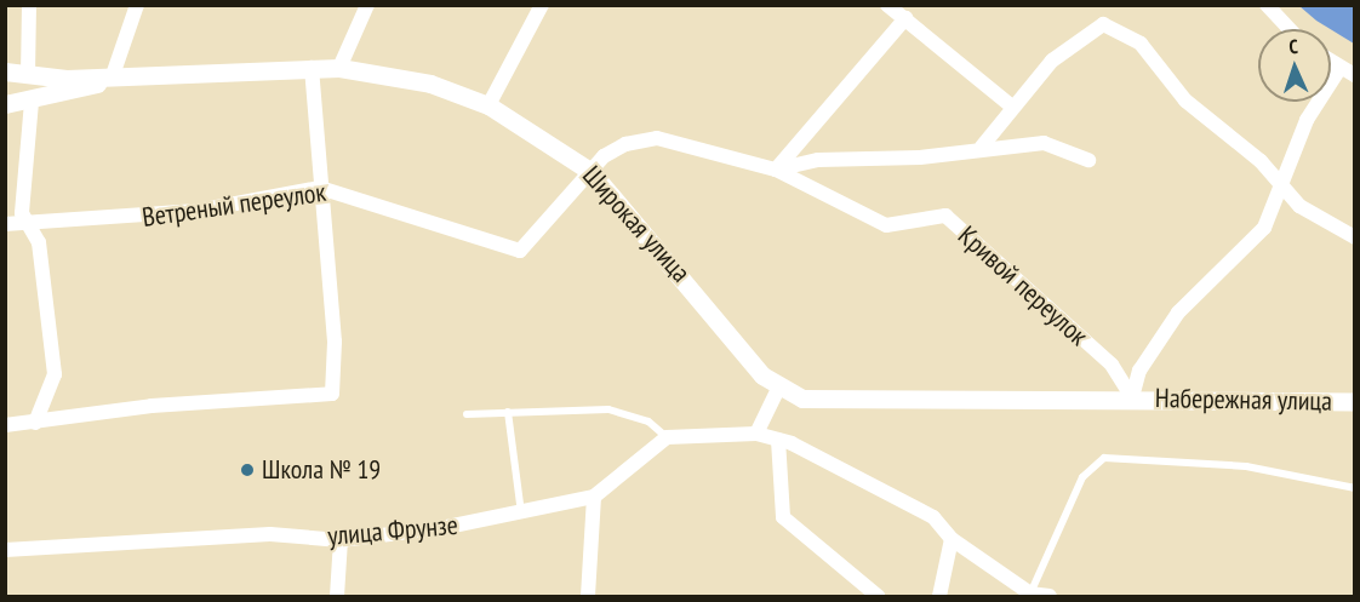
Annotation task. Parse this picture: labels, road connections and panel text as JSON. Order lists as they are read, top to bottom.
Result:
{
  "streets": {
    "street": [
      "Ветреный переулок",
      "Широкая улица",
      "Кривой переулок",
      "Набережная улица",
      "улица Фрунзе"
    ]
  },
  "crossings": [
    ["Ветреный переулок", "Широкая улица"],
    ["Ветреный переулок", "Кривой переулок"],
    ["Широкая улица", "Кривой переулок"],
    ["Кривой переулок", "Набережная улица"]
  ],
  "places": ["Школа № 19"],
  "north": "top"
}
